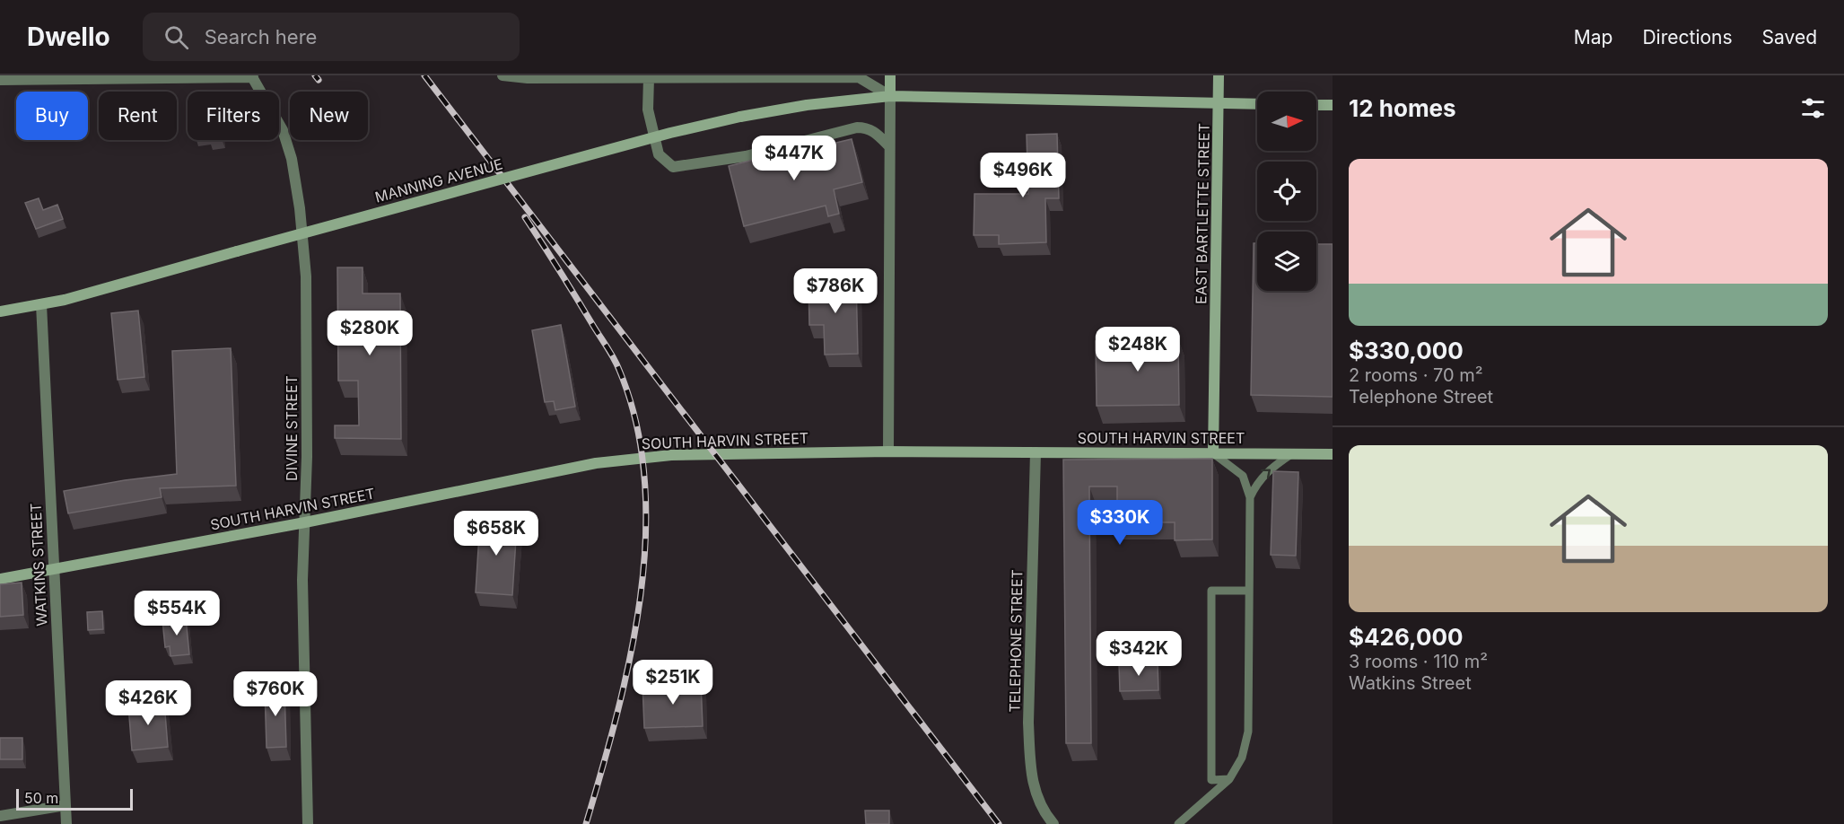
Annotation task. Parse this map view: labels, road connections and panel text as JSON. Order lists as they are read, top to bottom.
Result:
{
  "streets": {
    "street": [
      "MANNING AVENUE",
      "EAST BARTLETTE STREET",
      "DIVINE STREET",
      "SOUTH HARVIN STREET",
      "WATKINS STREET",
      "TELEPHONE STREET"
    ]
  },
  "crossings": [
    ["MANNING AVENUE", "EAST BARTLETTE STREET"],
    ["MANNING AVENUE", "WATKINS STREET"],
    ["EAST BARTLETTE STREET", "SOUTH HARVIN STREET"],
    ["DIVINE STREET", "SOUTH HARVIN STREET"],
    ["SOUTH HARVIN STREET", "WATKINS STREET"],
    ["SOUTH HARVIN STREET", "TELEPHONE STREET"]
  ],
  "scale_bar": "50 m",
  "north": "right",
  "page": {
    "header": "Dwello",
    "search": "Search here",
    "nav": ["Map", "Directions", "Saved"],
    "heading": "12 homes",
    "chip": [
      "Buy",
      "Rent",
      "Filters",
      "New"
    ],
    "price": [
      "$447K",
      "$496K",
      "$786K",
      "$280K",
      "$248K",
      "$330K",
      "$658K",
      "$554K",
      "$342K",
      "$251K",
      "$760K",
      "$426K"
    ],
    "list": [
      {
        "name": "$330,000",
        "note": "2 rooms · 70 m² · Telephone Street"
      },
      {
        "name": "$426,000",
        "note": "3 rooms · 110 m² · Watkins Street"
      }
    ],
    "scale": "50 m"
  }
}
